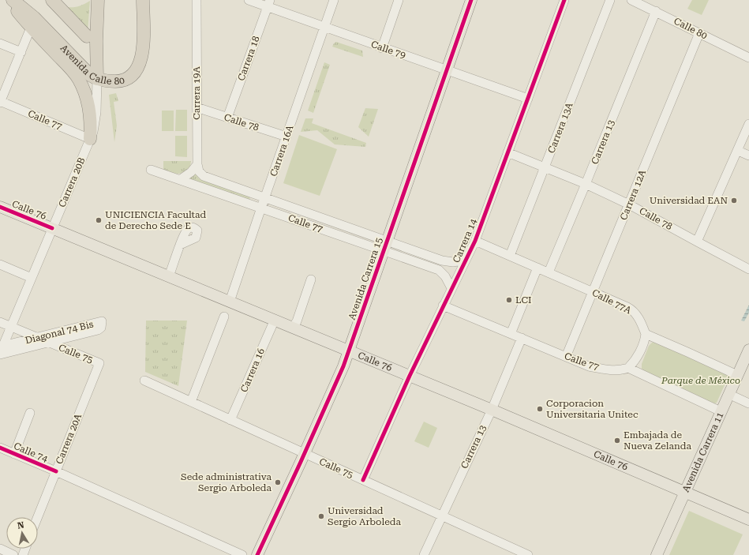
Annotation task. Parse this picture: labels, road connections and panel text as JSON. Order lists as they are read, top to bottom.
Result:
{
  "streets": {
    "highway": ["Avenida Calle 80"],
    "main road": ["Calle 76", "Avenida Carrera 15", "Avenida Carrera 11"],
    "street": [
      "Calle 80",
      "Calle 79",
      "Carrera 18",
      "Carrera 19A",
      "Calle 77",
      "Calle 78",
      "Carrera 13A",
      "Carrera 13",
      "Carrera 16A",
      "Carrera 20B",
      "Carrera 12A",
      "Carrera 14",
      "Calle 77A",
      "Diagonal 74 Bis",
      "Calle 75",
      "Carrera 16",
      "Carrera 20A",
      "Calle 74"
    ]
  },
  "crossings": [
    ["Calle 80", "Carrera 13"],
    ["Calle 80", "Carrera 12A"],
    ["Calle 79", "Carrera 18"],
    ["Calle 79", "Carrera 16A"],
    ["Calle 79", "Carrera 14"],
    ["Calle 79", "Avenida Carrera 15"],
    ["Carrera 18", "Calle 78"],
    ["Avenida Calle 80", "Carrera 20B"],
    ["Carrera 19A", "Calle 77"],
    ["Carrera 19A", "Calle 78"],
    ["Calle 77", "Carrera 13"],
    ["Calle 77", "Carrera 16A"],
    ["Calle 77", "Carrera 20B"],
    ["Calle 77", "Carrera 12A"],
    ["Calle 77", "Carrera 14"],
    ["Calle 77", "Avenida Carrera 15"],
    ["Calle 77", "Calle 77A"],
    ["Calle 78", "Carrera 13A"],
    ["Calle 78", "Carrera 13"],
    ["Calle 78", "Carrera 16A"],
    ["Calle 78", "Carrera 12A"],
    ["Calle 78", "Carrera 14"],
    ["Carrera 13A", "Calle 77A"],
    ["Carrera 13", "Calle 76"],
    ["Carrera 13", "Calle 77A"],
    ["Carrera 13", "Calle 75"],
    ["Carrera 16A", "Calle 76"],
    ["Carrera 20B", "Calle 76"],
    ["Carrera 20B", "Diagonal 74 Bis"],
    ["Carrera 20B", "Calle 75"],
    ["Carrera 12A", "Calle 77A"],
    ["Calle 76", "Carrera 14"],
    ["Calle 76", "Avenida Carrera 15"],
    ["Calle 76", "Carrera 16"],
    ["Calle 76", "Avenida Carrera 11"],
    ["Carrera 14", "Calle 77A"],
    ["Carrera 14", "Calle 75"],
    ["Avenida Carrera 15", "Calle 75"],
    ["Diagonal 74 Bis", "Calle 75"],
    ["Calle 75", "Carrera 16"],
    ["Calle 75", "Carrera 20A"],
    ["Carrera 20A", "Calle 74"]
  ],
  "parks": ["Parque de México"],
  "places": [
    "Universidad EAN",
    "UNICIENCIA Facultad de Derecho Sede E",
    "LCI",
    "Corporacion Universitaria Unitec",
    "Embajada de Nueva Zelanda",
    "Sede administrativa Sergio Arboleda",
    "Universidad Sergio Arboleda"
  ],
  "north": "top"
}
